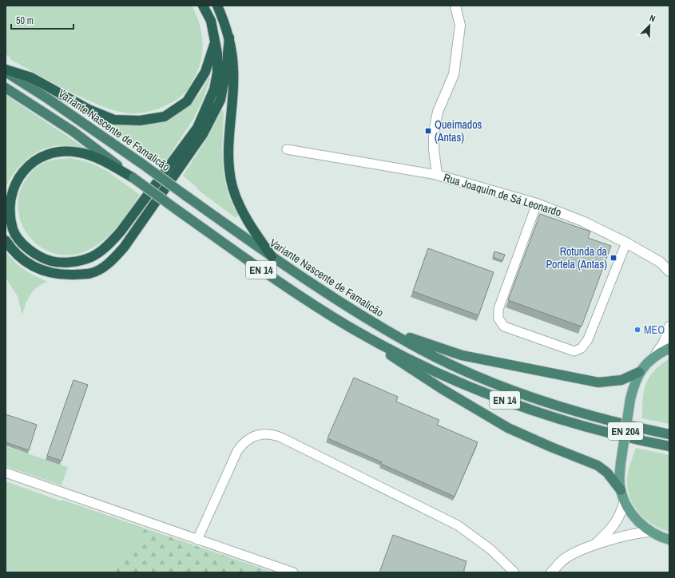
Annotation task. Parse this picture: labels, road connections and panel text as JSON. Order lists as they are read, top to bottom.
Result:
{
  "streets": {
    "highway": ["Variante Nascente de Famalicão", "EN 14"],
    "main road": ["EN 204"],
    "street": ["Rua Joaquim de Sá Leonardo"]
  },
  "places": {
    "transit": ["Queimados (Antas)", "Rotunda da Portela (Antas)"],
    "other": ["MEO"]
  },
  "scale_bar": "50 m",
  "north": "top right"
}
